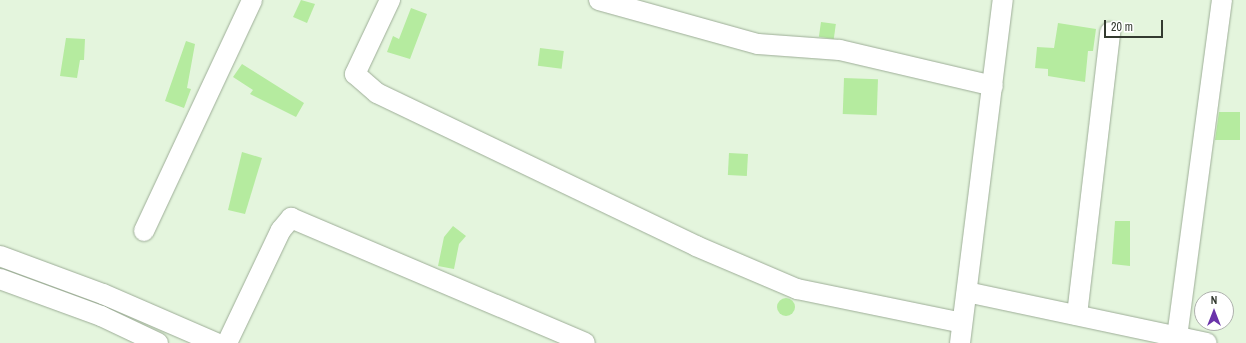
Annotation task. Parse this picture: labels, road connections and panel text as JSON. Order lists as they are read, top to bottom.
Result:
{
  "scale_bar": "20 m",
  "north": "top"
}
